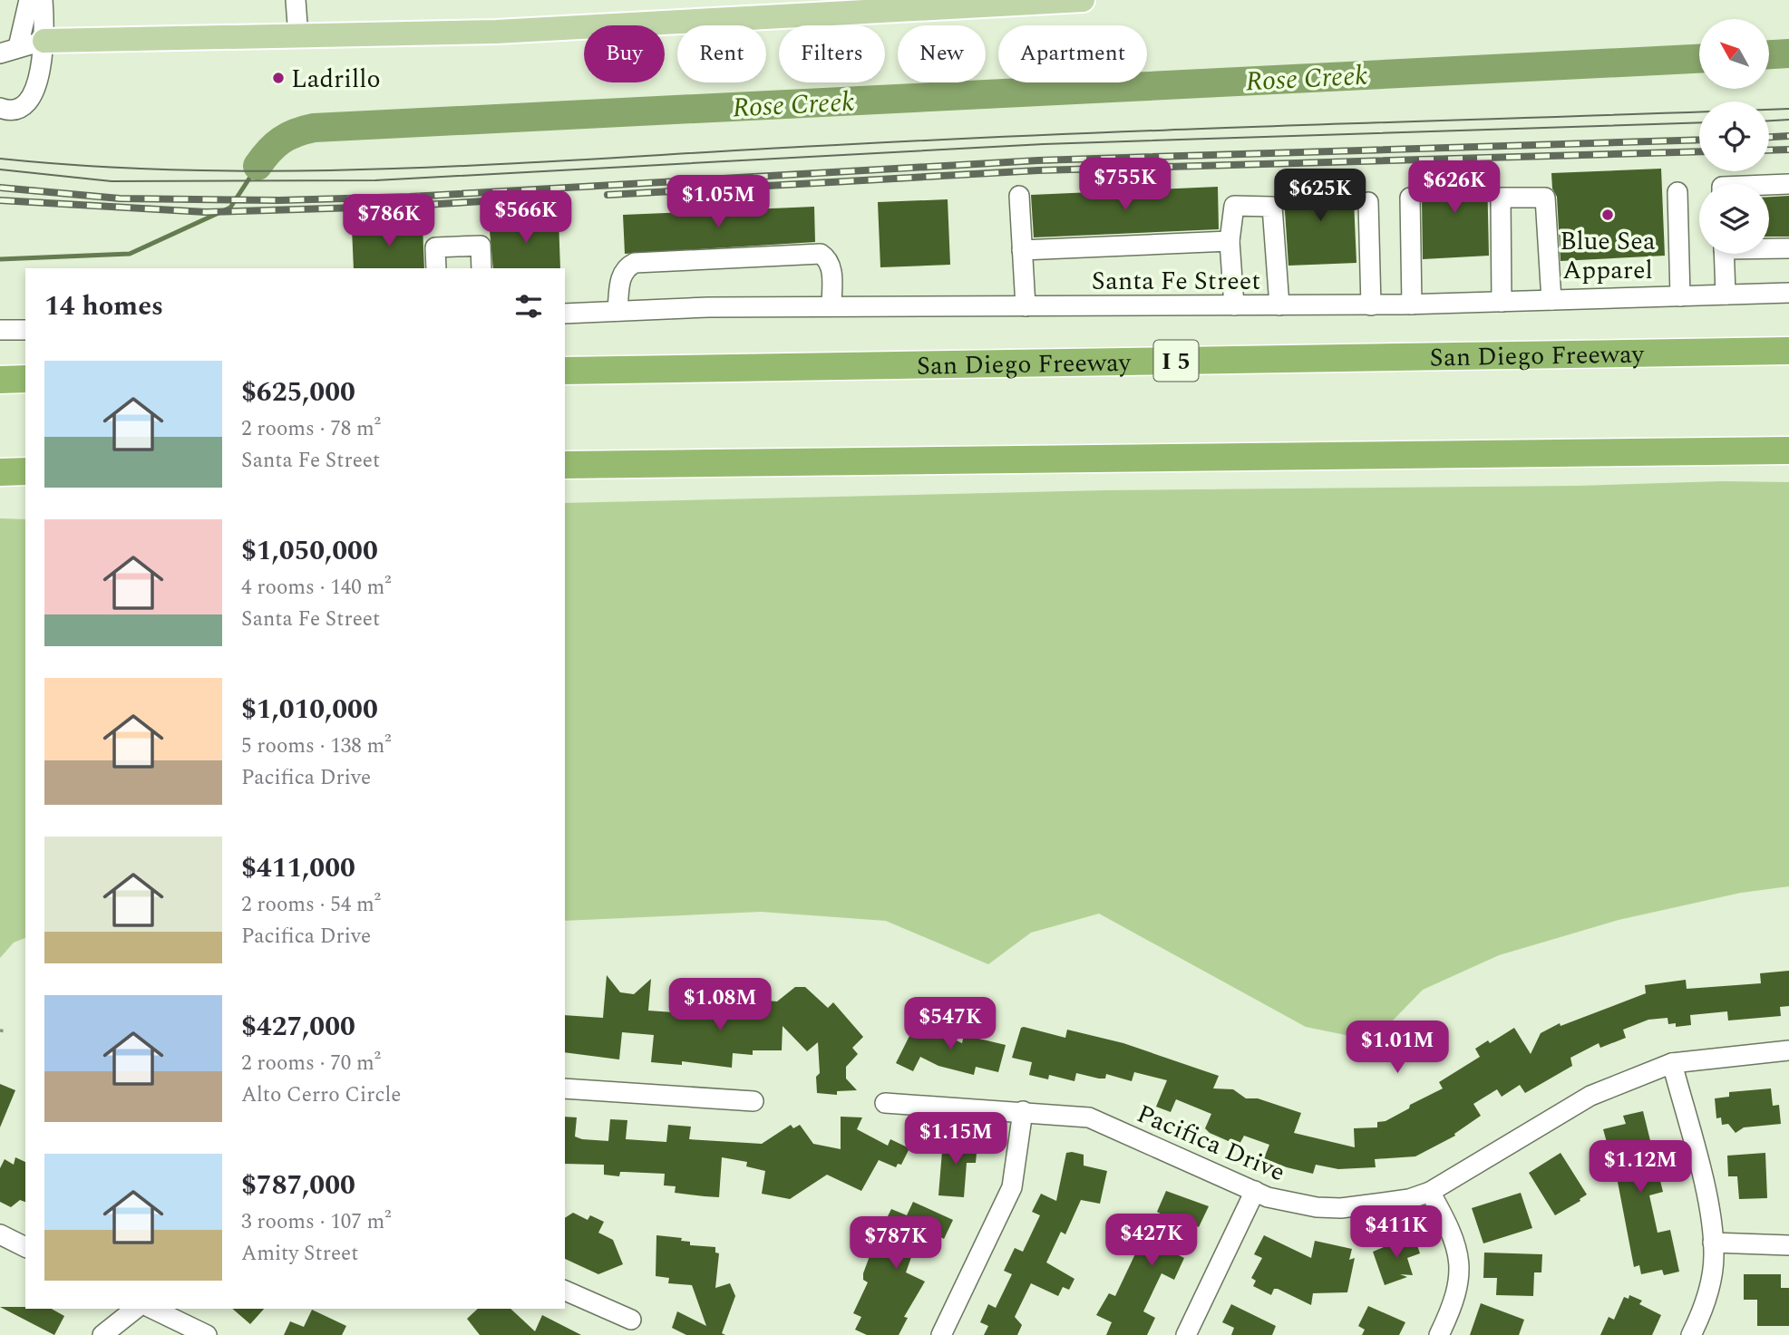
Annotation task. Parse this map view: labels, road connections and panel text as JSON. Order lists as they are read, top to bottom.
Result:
{
  "streets": {
    "highway": ["San Diego Freeway", "I 5"],
    "street": ["Santa Fe Street", "Pacifica Drive"]
  },
  "water": ["Rose Creek"],
  "places": ["Ladrillo", "Blue Sea Apparel"],
  "north": "top left",
  "page": {
    "chip": [
      "Buy",
      "Rent",
      "Filters",
      "New",
      "Apartment"
    ],
    "price": [
      "$755K",
      "$626K",
      "$625K",
      "$1.05M",
      "$566K",
      "$786K",
      "$1.08M",
      "$547K",
      "$1.01M",
      "$1.15M",
      "$1.12M",
      "$411K",
      "$427K",
      "$787K"
    ],
    "heading": "14 homes",
    "list": [
      {
        "name": "$625,000",
        "note": "2 rooms · 78 m² · Santa Fe Street"
      },
      {
        "name": "$1,050,000",
        "note": "4 rooms · 140 m² · Santa Fe Street"
      },
      {
        "name": "$1,010,000",
        "note": "5 rooms · 138 m² · Pacifica Drive"
      },
      {
        "name": "$411,000",
        "note": "2 rooms · 54 m² · Pacifica Drive"
      },
      {
        "name": "$427,000",
        "note": "2 rooms · 70 m² · Alto Cerro Circle"
      },
      {
        "name": "$787,000",
        "note": "3 rooms · 107 m² · Amity Street"
      }
    ]
  }
}
